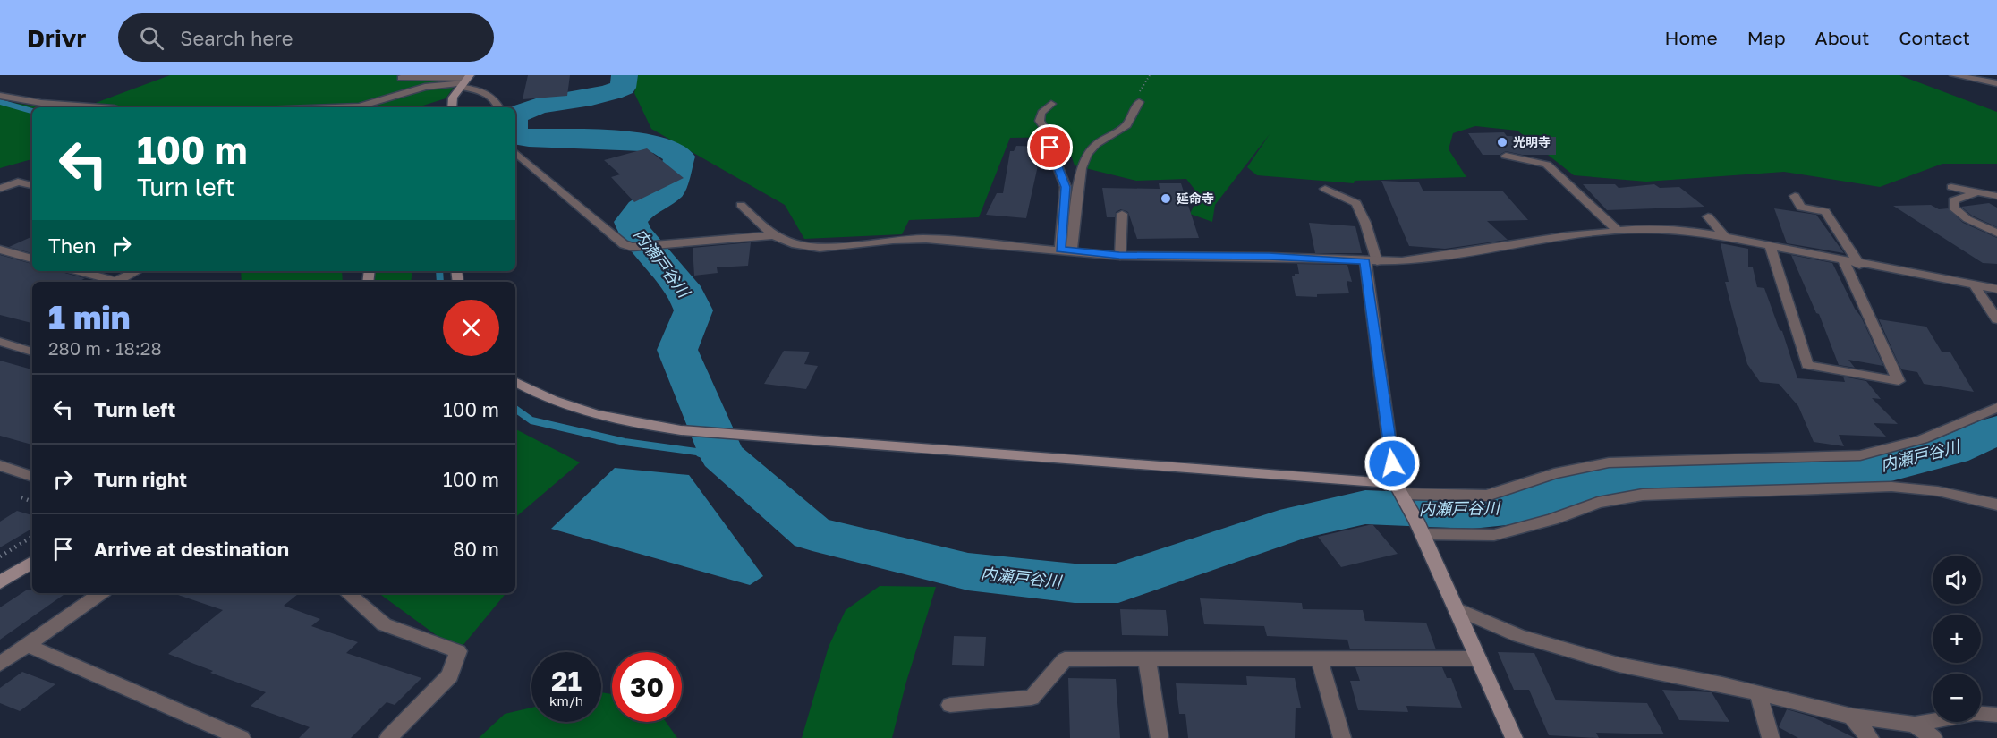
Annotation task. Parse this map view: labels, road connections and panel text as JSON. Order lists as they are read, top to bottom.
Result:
{
  "water": ["内瀬戸谷川"],
  "places": ["光明寺", "延命寺"],
  "page": {
    "header": "Drivr",
    "search": "Search here",
    "nav": [
      "Home",
      "Map",
      "About",
      "Contact"
    ],
    "turn": ["100 m", "Turn left"],
    "then": "Then",
    "heading": ["1 min", "280 m · 18:28"],
    "list": [
      {
        "name": "Turn left",
        "value": "100 m"
      },
      {
        "name": "Turn right",
        "value": "100 m"
      },
      {
        "name": "Arrive at destination",
        "value": "80 m"
      }
    ],
    "map_buttons": ["+", "−"],
    "speed": "21 km/h",
    "limit": "30"
  }
}
